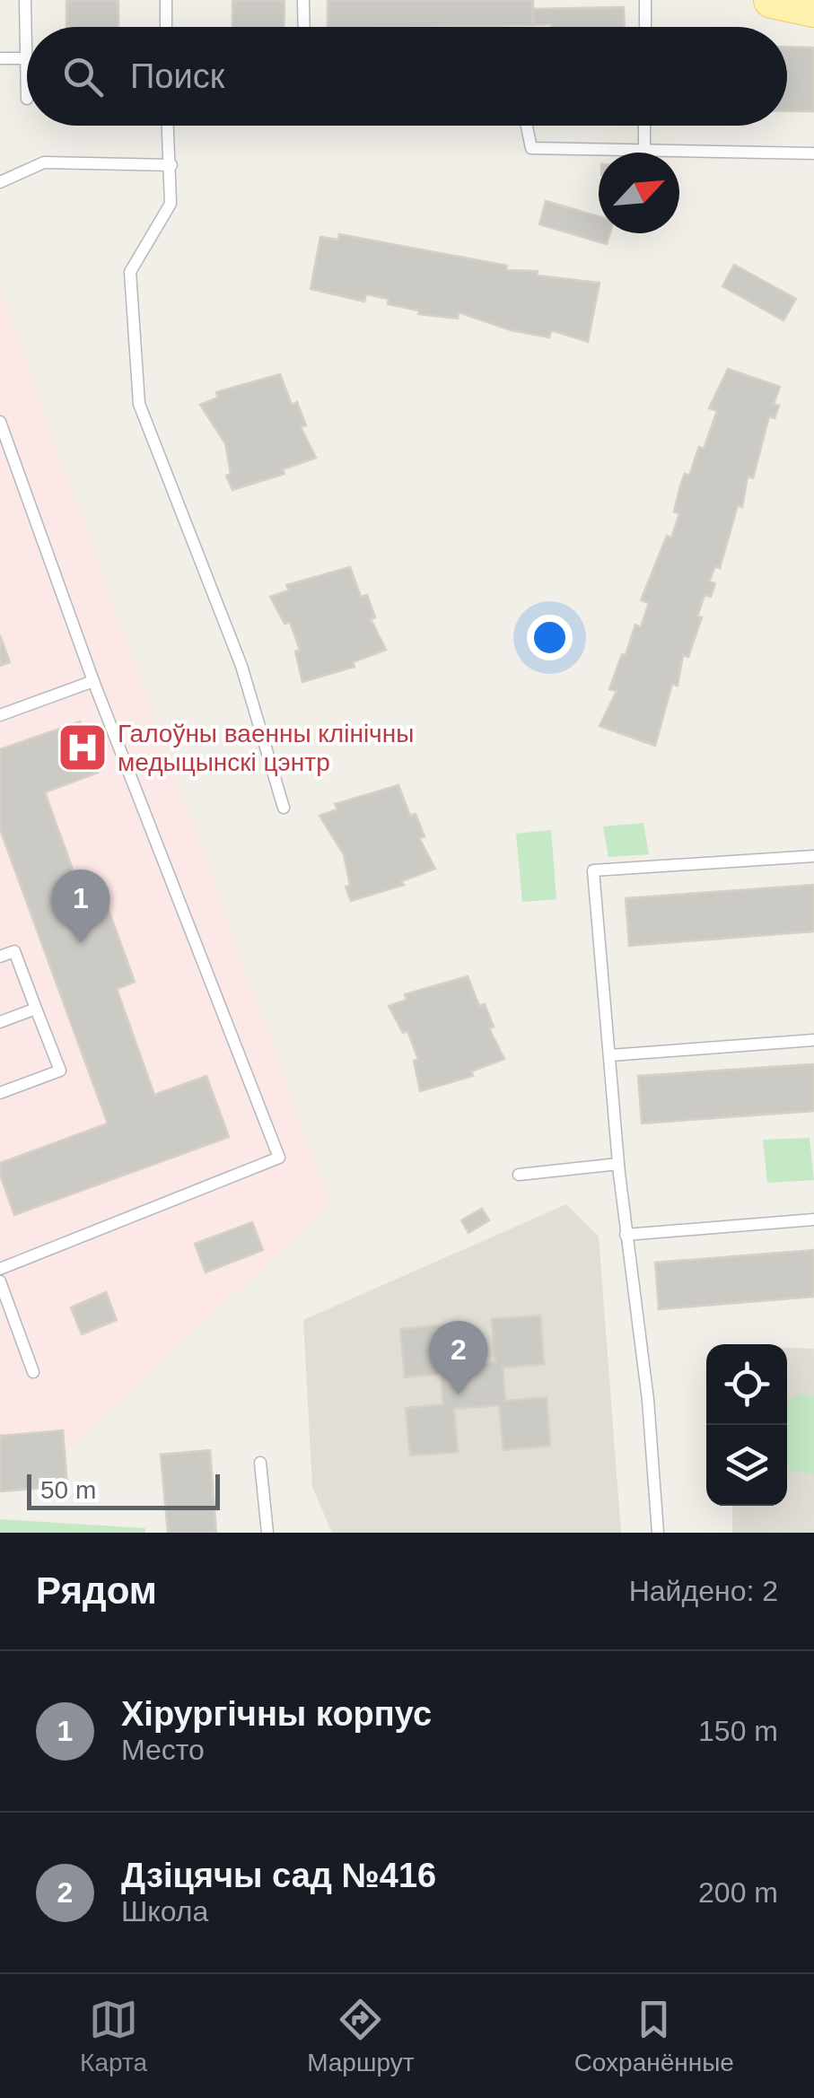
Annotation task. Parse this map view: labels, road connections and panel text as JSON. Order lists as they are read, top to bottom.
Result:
{
  "places": {
    "hospital": ["Галоўны ваенны клінічны медыцынскі цэнтр"]
  },
  "scale_bar": "50 m",
  "north": "top right",
  "page": {
    "search": "Поиск",
    "pins": ["1", "2"],
    "scale": "50 m",
    "heading": ["Рядом", "Найдено: 2"],
    "list": [
      {
        "mark": "1",
        "name": "Хірургічны корпус",
        "note": "Место",
        "value": "150 m"
      },
      {
        "mark": "2",
        "name": "Дзіцячы сад №416",
        "note": "Школа",
        "value": "200 m"
      }
    ],
    "nav": ["Карта", "Маршрут", "Сохранённые"]
  }
}
